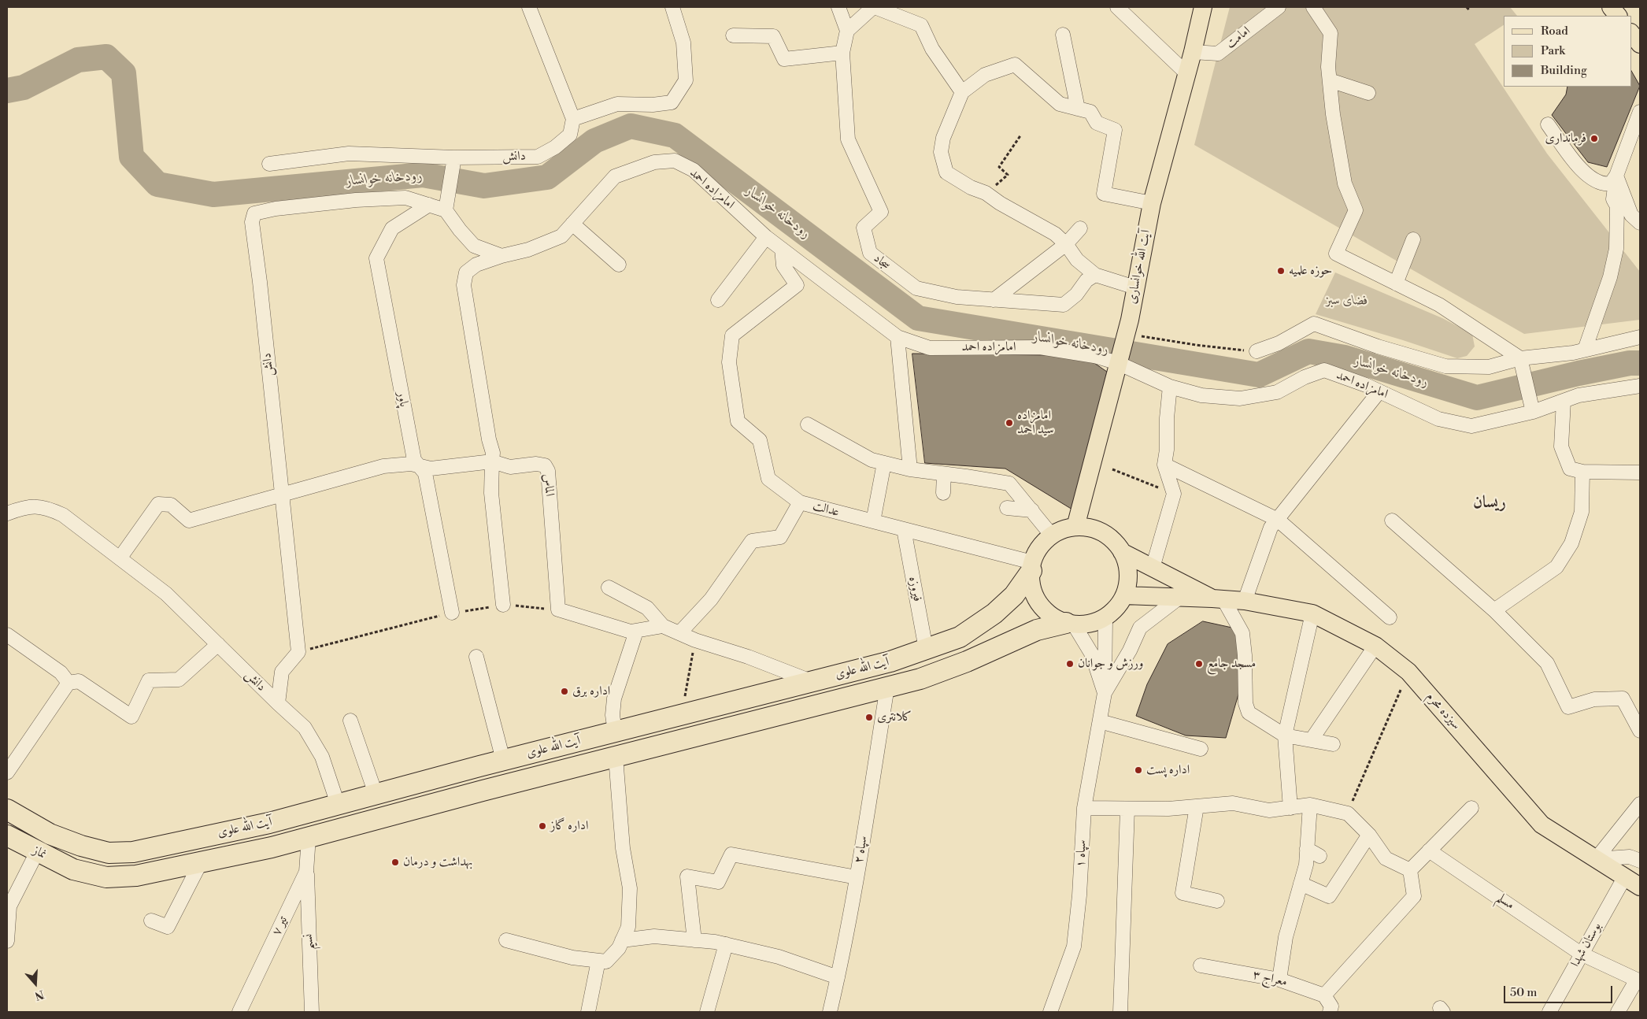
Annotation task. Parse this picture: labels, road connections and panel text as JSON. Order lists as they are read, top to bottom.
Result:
{
  "streets": {
    "highway": ["آیت الله علوی", "نماز"],
    "main road": ["آیت الله خوانساری", "سیزده محرم"],
    "street": [
      "امامت",
      "دانش",
      "امامزاده احمد",
      "سجاد",
      "پاور",
      "الماس",
      "عدالت",
      "فیروزه",
      "سپاه ۲",
      "سپاه ۱",
      "مسلم",
      "۷ تیر",
      "نسیم",
      "بوستان شهدا",
      "معراج ۳"
    ]
  },
  "crossings": [
    ["امامت", "آیت الله خوانساری"],
    ["دانش", "پاور"],
    ["دانش", "آیت الله علوی"],
    ["امامزاده احمد", "آیت الله خوانساری"],
    ["آیت الله خوانساری", "عدالت"],
    ["آیت الله خوانساری", "آیت الله علوی"],
    ["آیت الله خوانساری", "سیزده محرم"],
    ["عدالت", "فیروزه"],
    ["عدالت", "آیت الله علوی"],
    ["عدالت", "سیزده محرم"],
    ["فیروزه", "آیت الله علوی"],
    ["آیت الله علوی", "سیزده محرم"],
    ["آیت الله علوی", "سپاه ۲"],
    ["آیت الله علوی", "نماز"],
    ["آیت الله علوی", "۷ تیر"],
    ["سیزده محرم", "بوستان شهدا"],
    ["مسلم", "بوستان شهدا"],
    ["۷ تیر", "نسیم"]
  ],
  "districts": ["ریسان"],
  "water": ["رودخانه خوانسار"],
  "parks": ["فضای سبز"],
  "places": [
    "فرمانداری",
    "حوزه علمیه",
    "امامزاده سید احمد",
    "ورزش و جوانان",
    "مسجد جامع",
    "اداره برق",
    "کلانتری",
    "اداره پست",
    "اداره گاز",
    "بهداشت و درمان"
  ],
  "legend": ["Road", "Park", "Building"],
  "scale_bar": "50 m",
  "north": "bottom"
}
